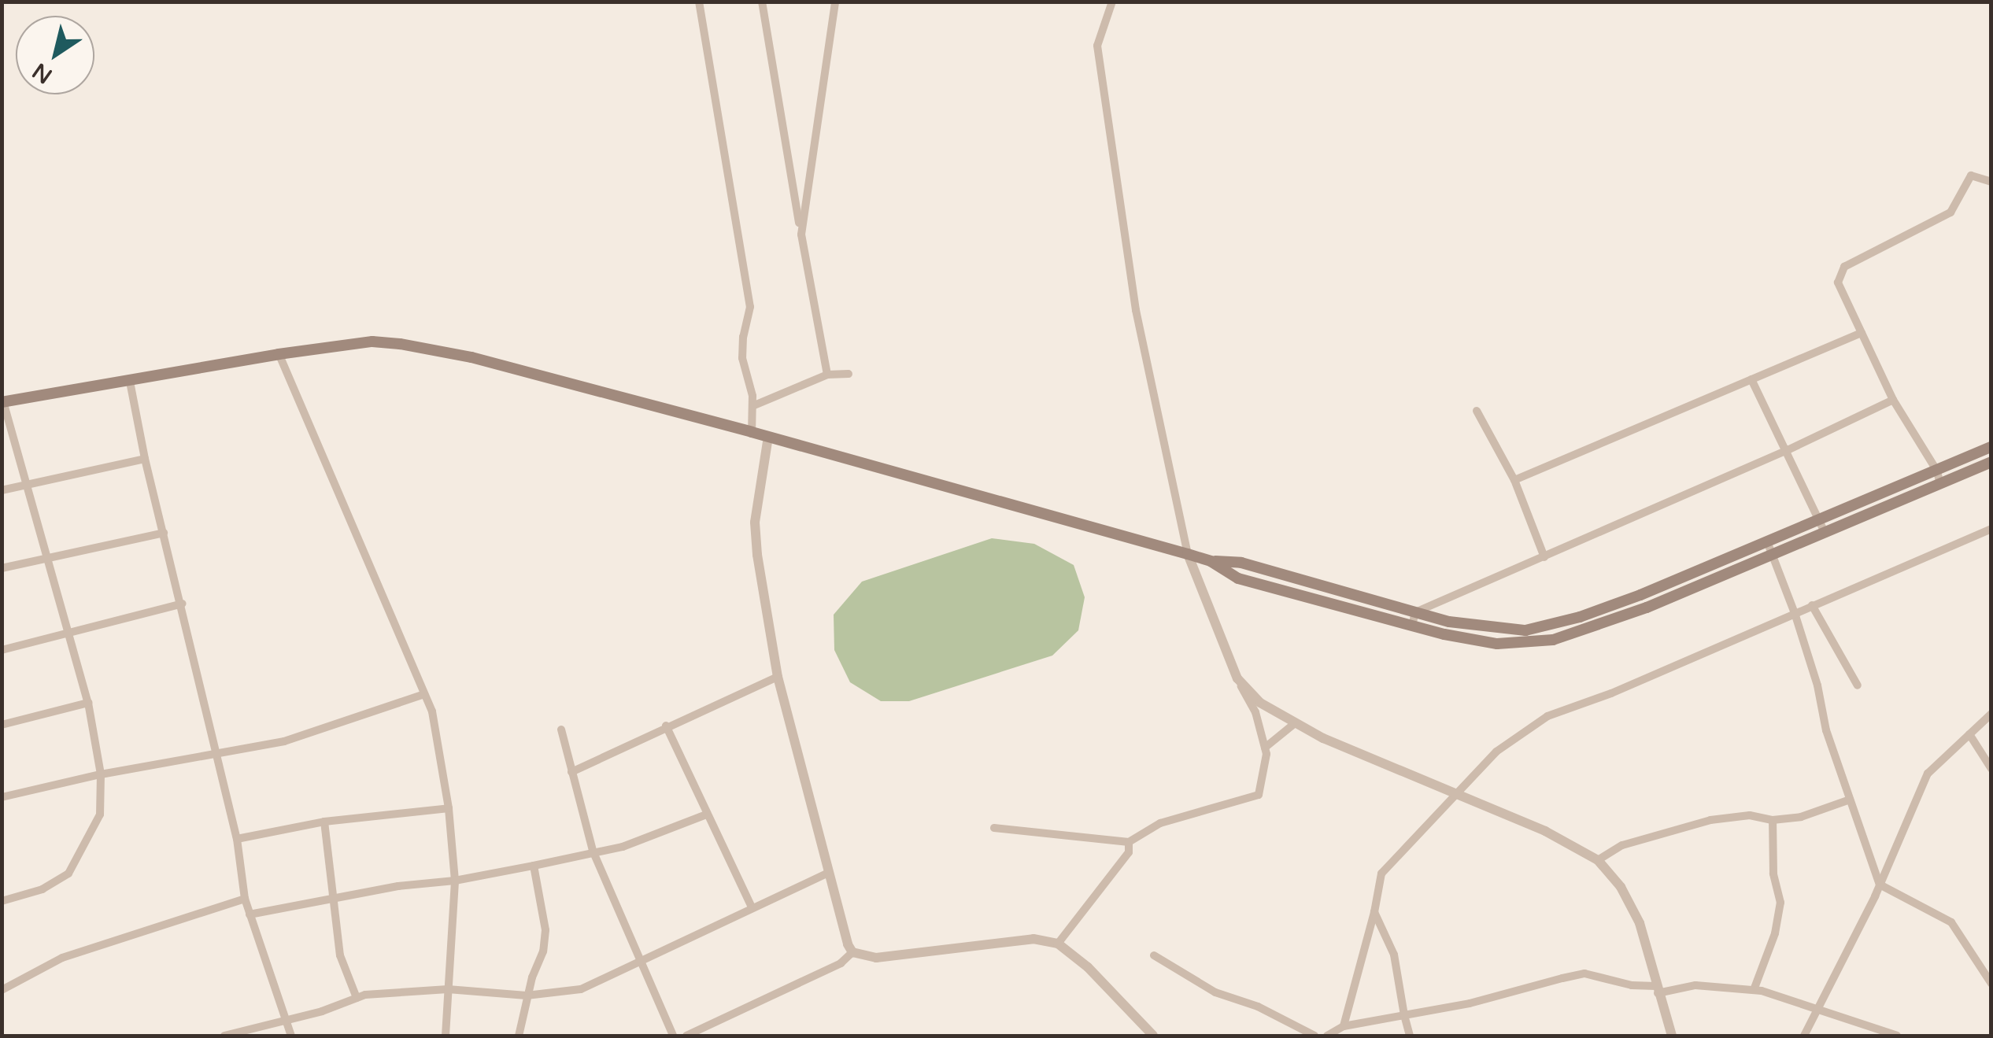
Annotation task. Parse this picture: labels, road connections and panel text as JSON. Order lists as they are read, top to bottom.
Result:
{
  "north": "bottom left"
}
